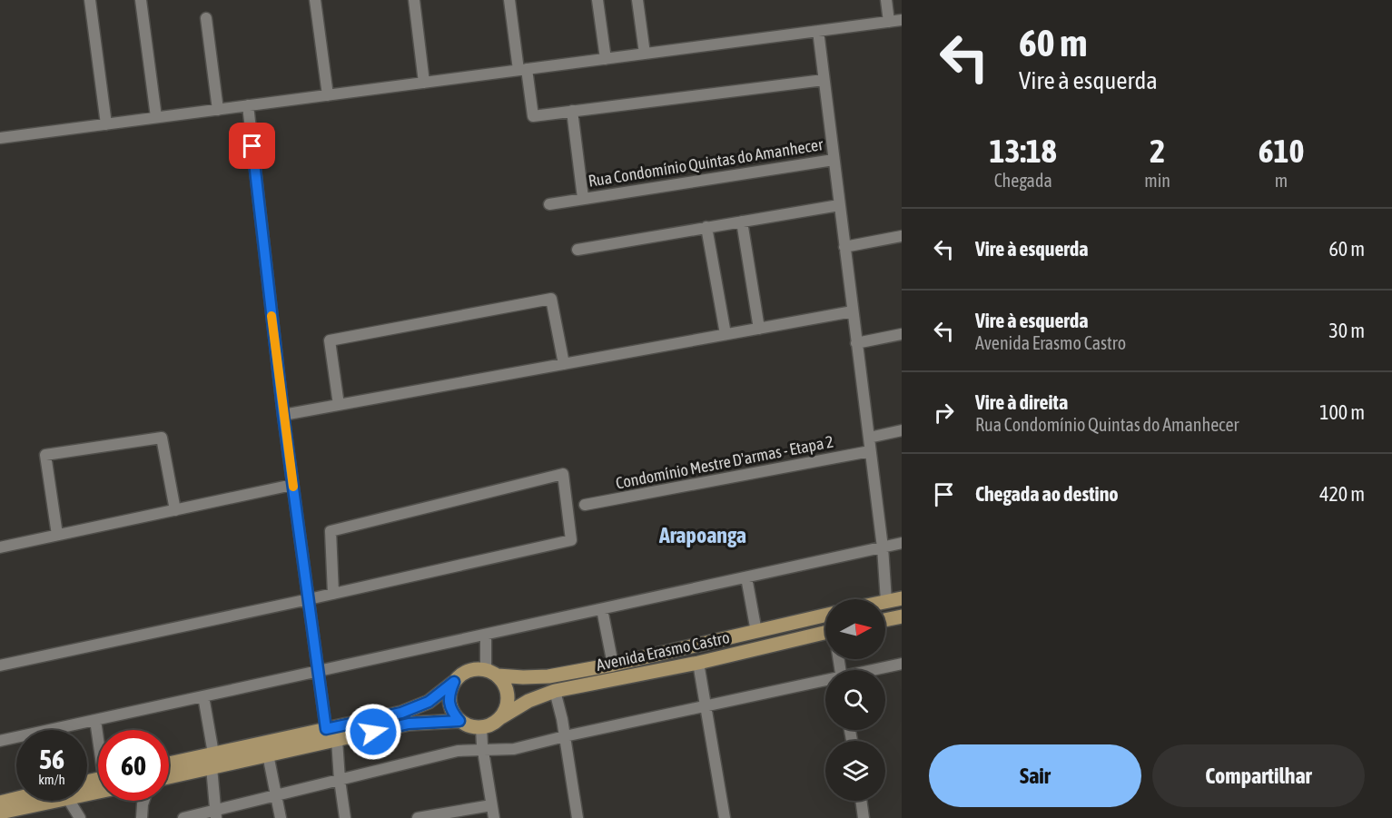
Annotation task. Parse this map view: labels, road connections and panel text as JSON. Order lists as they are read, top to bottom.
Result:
{
  "streets": {
    "main road": ["Avenida Erasmo Castro"],
    "street": ["Rua Condomínio Quintas do Amanhecer", "Condomínio Mestre D'armas - Etapa 2"]
  },
  "districts": ["Arapoanga"],
  "north": "right",
  "page": {
    "turn": ["60 m", "Vire à esquerda"],
    "eta": [
      "13:18",
      "Chegada",
      "2",
      "min",
      "610",
      "m"
    ],
    "list": [
      {
        "name": "Vire à esquerda",
        "value": "60 m"
      },
      {
        "name": "Vire à esquerda",
        "note": "Avenida Erasmo Castro",
        "value": "30 m"
      },
      {
        "name": "Vire à direita",
        "note": "Rua Condomínio Quintas do Amanhecer",
        "value": "100 m"
      },
      {
        "name": "Chegada ao destino",
        "value": "420 m"
      }
    ],
    "speed": "56 km/h",
    "limit": "60",
    "buttons": ["Sair", "Compartilhar"]
  }
}
